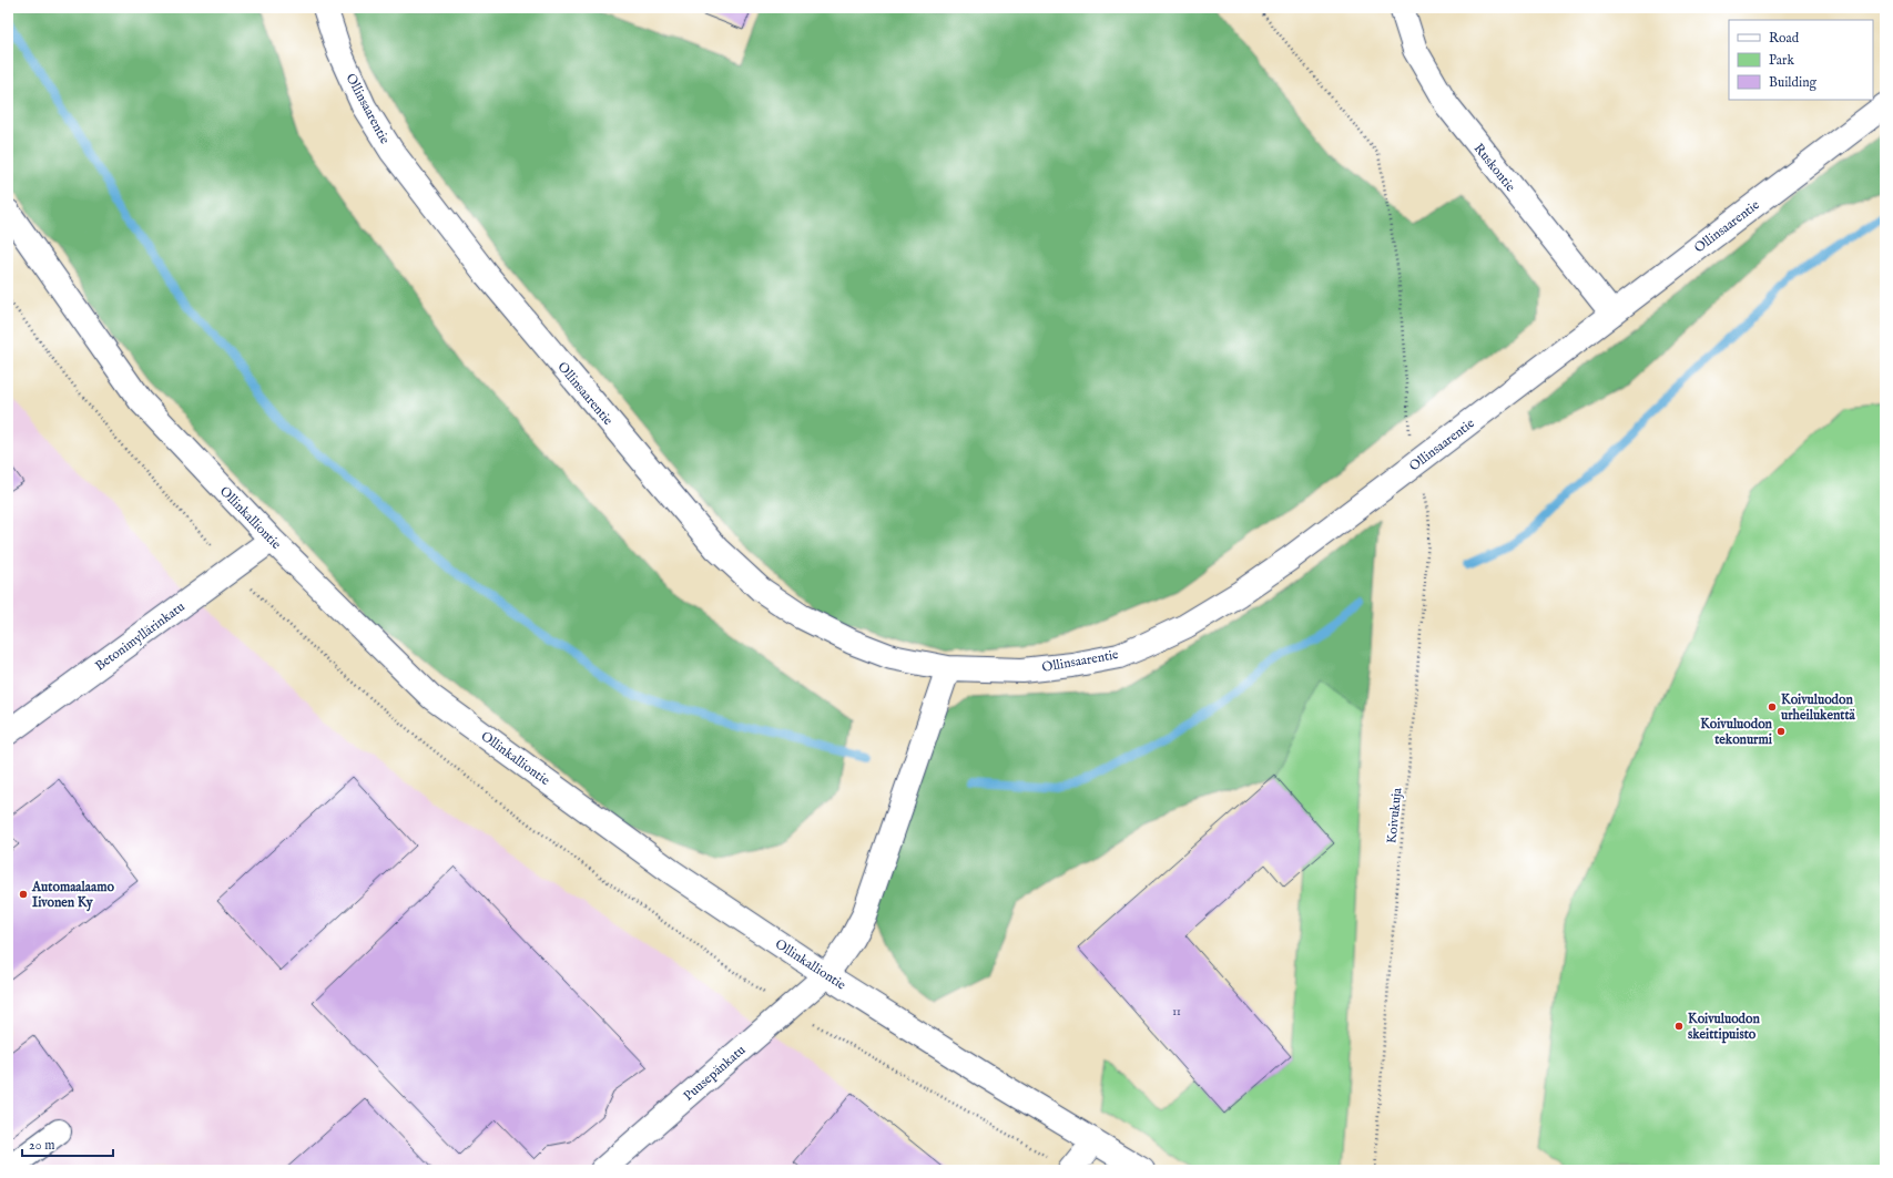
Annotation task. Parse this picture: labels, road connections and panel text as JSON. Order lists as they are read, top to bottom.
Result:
{
  "streets": {
    "street": [
      "Ollinsaarentie",
      "Ruskontie",
      "Ollinkalliontie",
      "Betonimyllärinkatu",
      "Puusepänkatu"
    ],
    "path": ["Koivukuja"]
  },
  "crossings": [
    ["Ollinsaarentie", "Ruskontie"],
    ["Ollinsaarentie", "Koivukuja"],
    ["Ollinkalliontie", "Betonimyllärinkatu"],
    ["Ollinkalliontie", "Puusepänkatu"]
  ],
  "places": [
    "Koivuluodon urheilukenttä",
    "Koivuluodon tekonurmi",
    "Automaalaamo Iivonen Ky",
    "Koivuluodon skeittipuisto"
  ],
  "house_numbers": ["11"],
  "legend": ["Road", "Park", "Building"],
  "scale_bar": "20 m"
}
